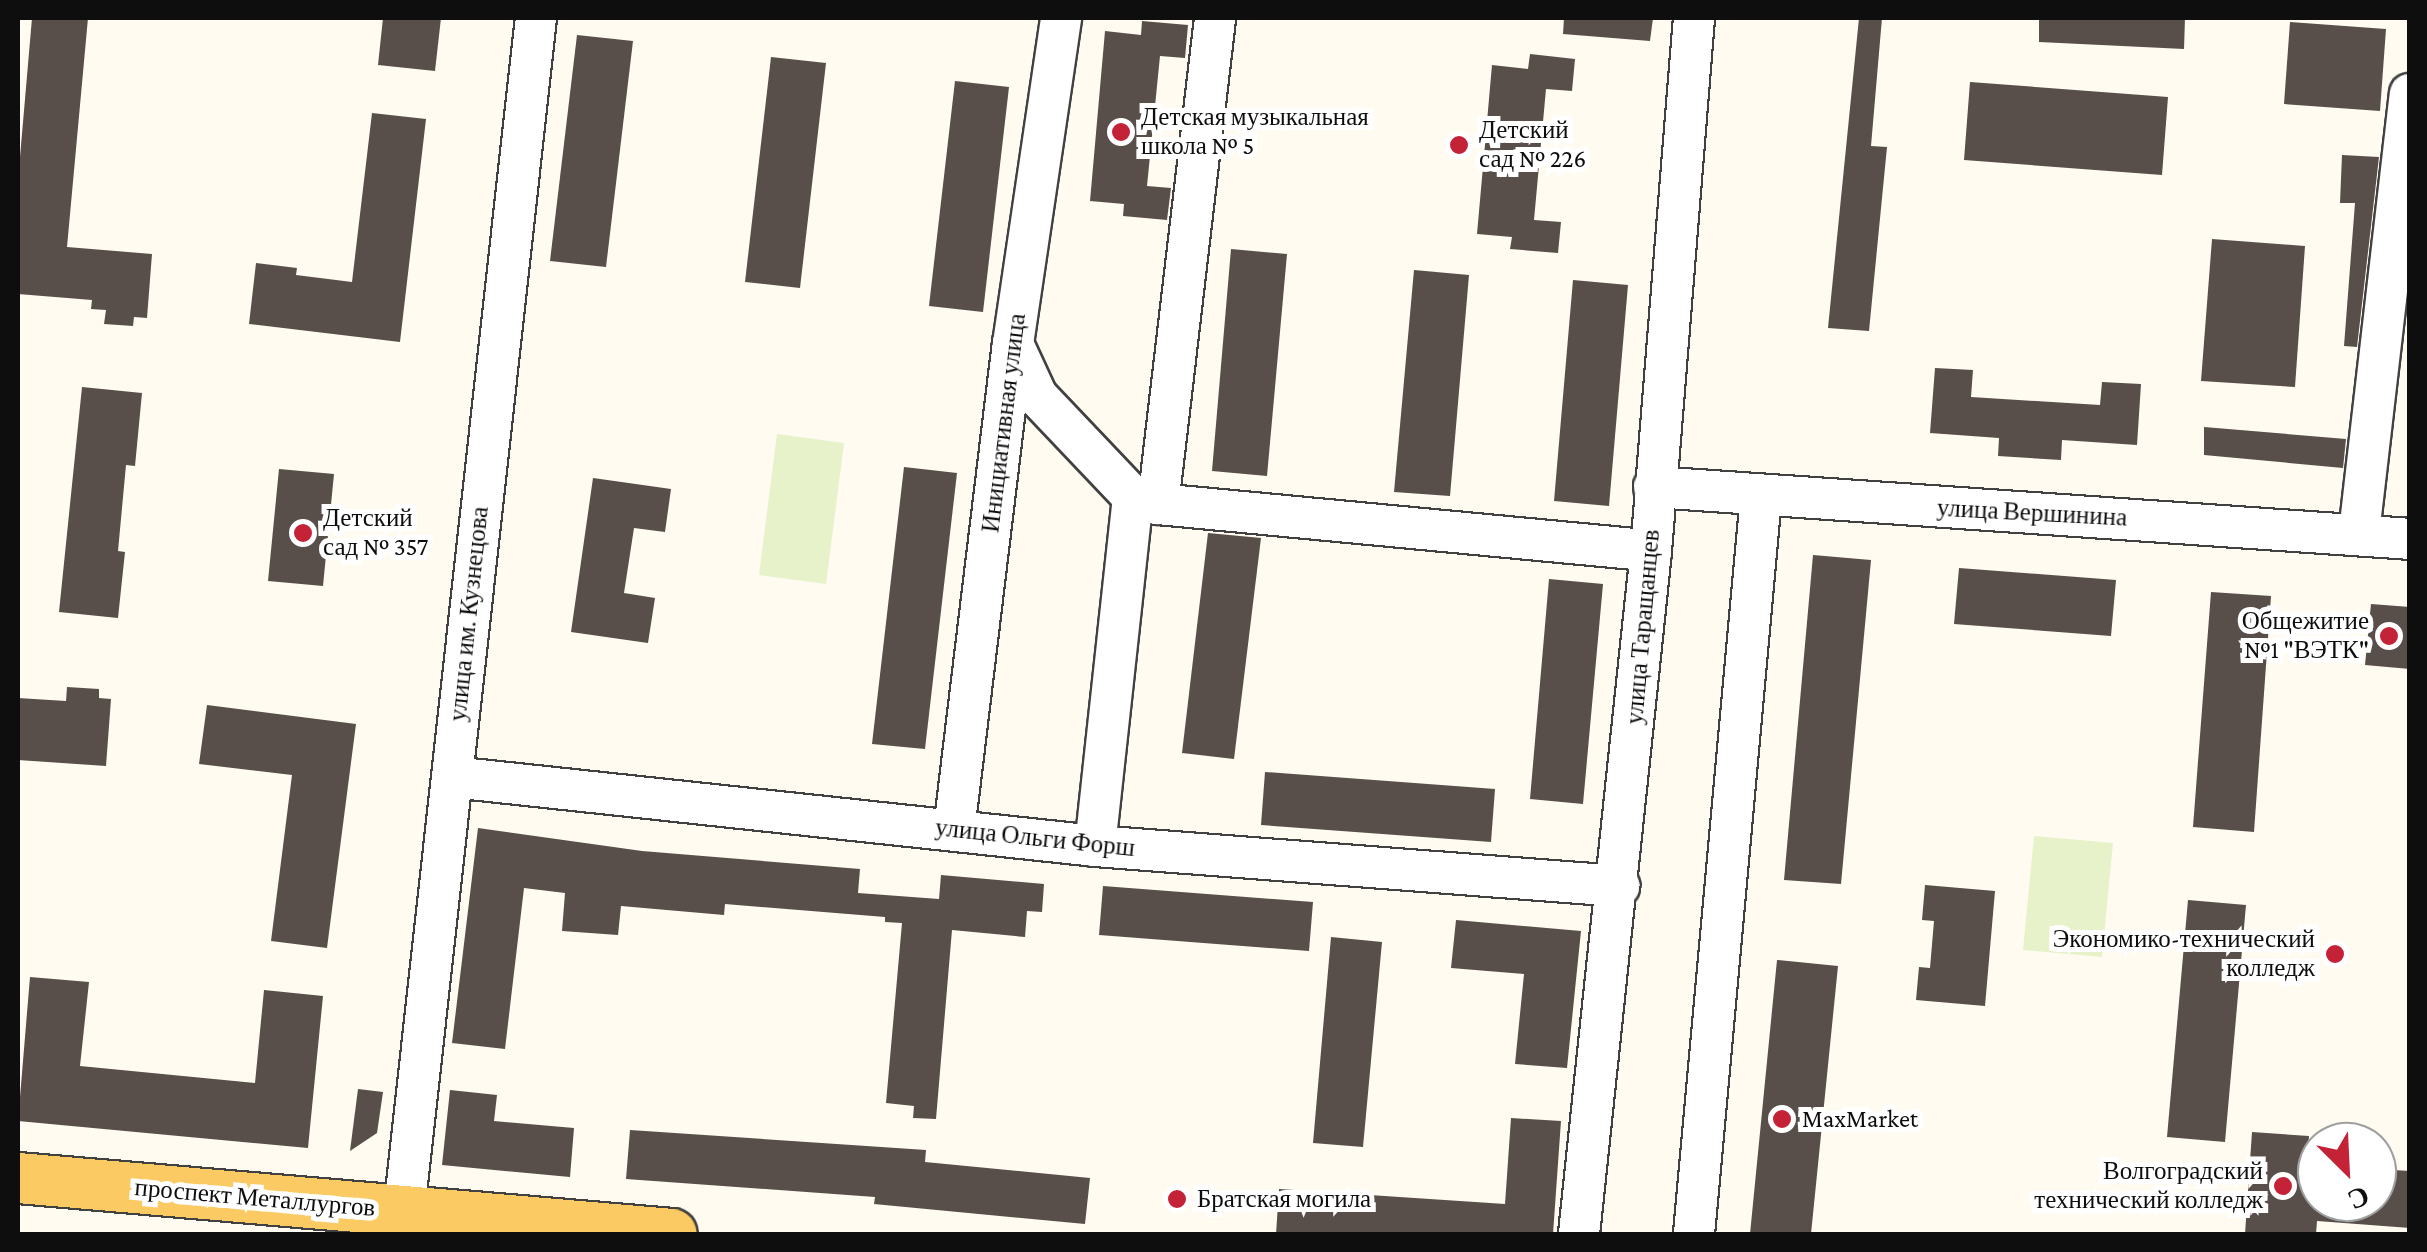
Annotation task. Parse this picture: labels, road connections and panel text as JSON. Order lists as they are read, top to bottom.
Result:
{
  "streets": {
    "main road": ["проспект Металлургов"],
    "street": [
      "Инициативная улица",
      "улица Вершинина",
      "улица им. Кузнецова",
      "улица Таращанцев",
      "улица Ольги Форш"
    ]
  },
  "crossings": [
    ["Инициативная улица", "улица Ольги Форш"],
    ["улица Вершинина", "улица Таращанцев"],
    ["улица им. Кузнецова", "улица Ольги Форш"],
    ["улица им. Кузнецова", "проспект Металлургов"],
    ["улица Таращанцев", "улица Ольги Форш"]
  ],
  "places": [
    "Детская музыкальная школа № 5",
    "Детский сад № 226",
    "Детский сад № 357",
    "Общежитие №1 \"ВЭТК\"",
    "Экономико-технический колледж",
    "MaxMarket",
    "Волгоградский технический колледж",
    "Братская могила"
  ],
  "north": "bottom right"
}
